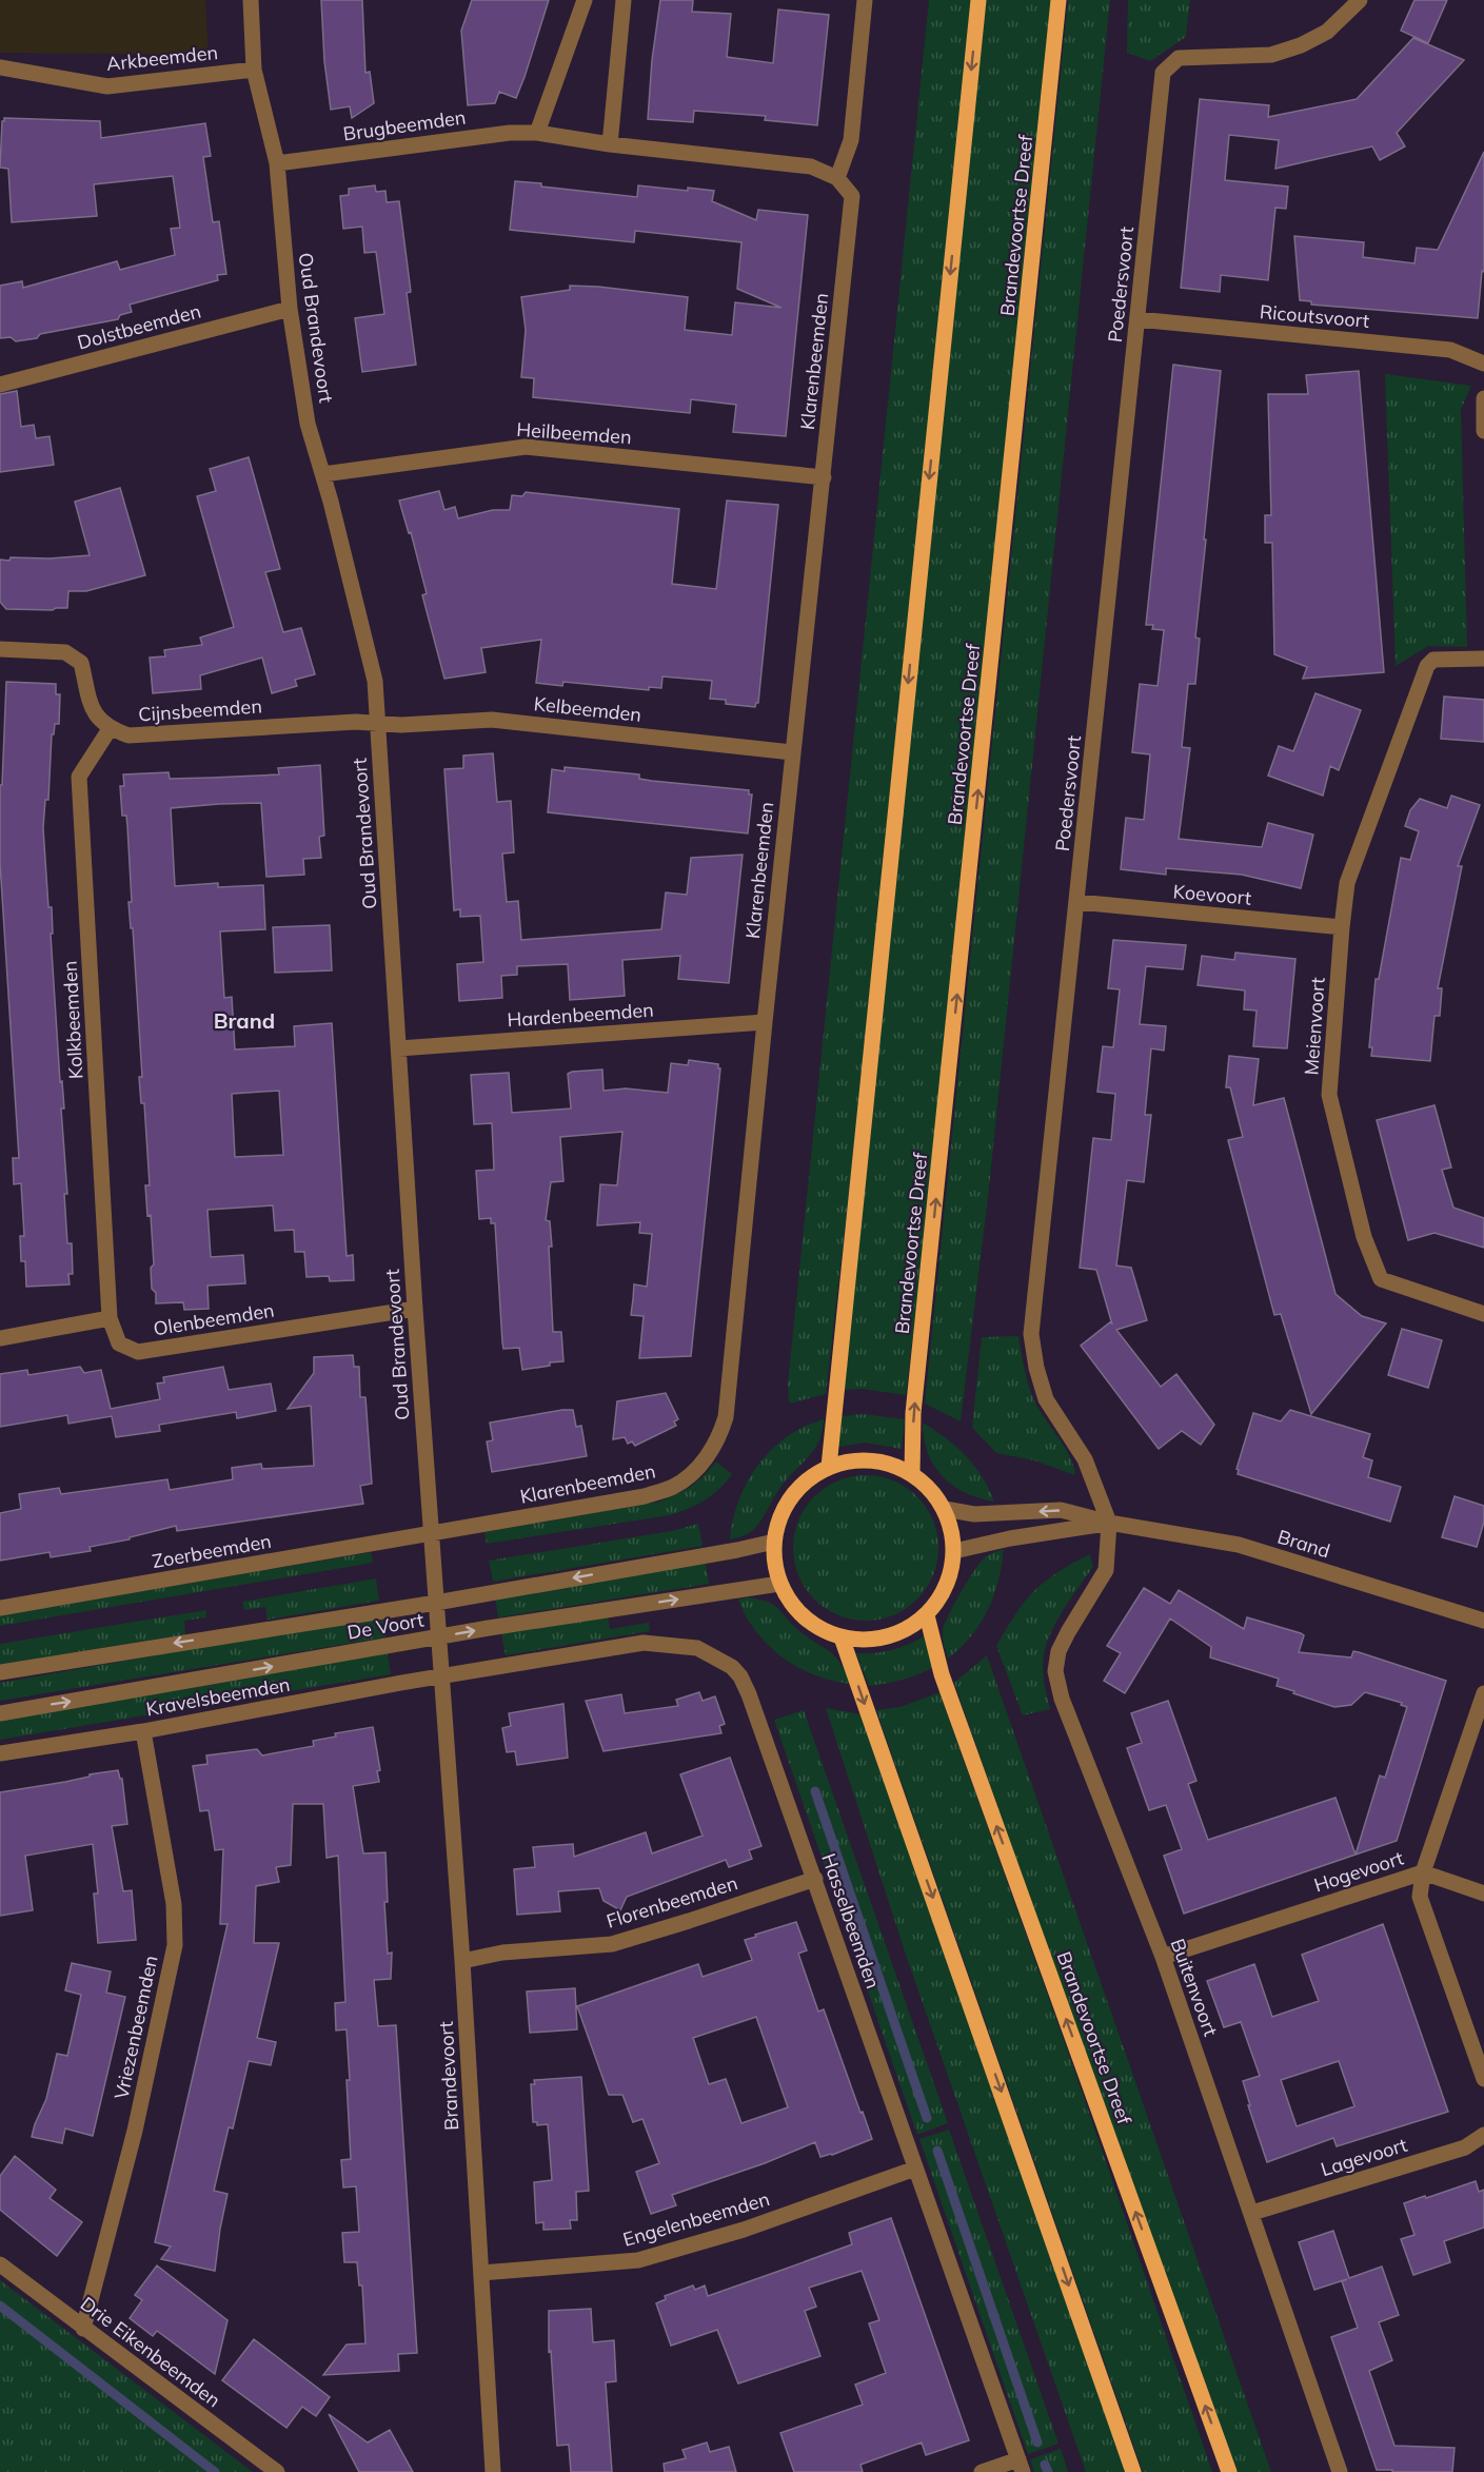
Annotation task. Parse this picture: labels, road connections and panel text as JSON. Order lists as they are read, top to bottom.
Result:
{
  "streets": {
    "main road": ["Brandevoortse Dreef"],
    "street": [
      "Arkbeemden",
      "Brugbeemden",
      "Poedersvoort",
      "Ricoutsvoort",
      "Dolstbeemden",
      "Oud Brandevoort",
      "Klarenbeemden",
      "Heilbeemden",
      "Kelbeemden",
      "Cijnsbeemden",
      "Koevoort",
      "Hardenbeemden",
      "Kolkbeemden",
      "Meienvoort",
      "Olenbeemden",
      "Brand",
      "Zoerbeemden",
      "De Voort",
      "Kravelsbeemden",
      "Hogevoort",
      "Florenbeemden",
      "Hasselbeemden",
      "Buitenvoort",
      "Vriezenbeemden",
      "Brandevoort",
      "Lagevoort",
      "Engelenbeemden",
      "Drie Eikenbeemden"
    ]
  },
  "crossings": [
    ["Arkbeemden", "Oud Brandevoort"],
    ["Brugbeemden", "Oud Brandevoort"],
    ["Brugbeemden", "Klarenbeemden"],
    ["Brandevoortse Dreef", "Brand"],
    ["Brandevoortse Dreef", "De Voort"],
    ["Poedersvoort", "Ricoutsvoort"],
    ["Poedersvoort", "Koevoort"],
    ["Poedersvoort", "Brand"],
    ["Poedersvoort", "Buitenvoort"],
    ["Dolstbeemden", "Oud Brandevoort"],
    ["Oud Brandevoort", "Klarenbeemden"],
    ["Oud Brandevoort", "Heilbeemden"],
    ["Oud Brandevoort", "Kelbeemden"],
    ["Oud Brandevoort", "Cijnsbeemden"],
    ["Oud Brandevoort", "Hardenbeemden"],
    ["Oud Brandevoort", "Olenbeemden"],
    ["Oud Brandevoort", "Zoerbeemden"],
    ["Oud Brandevoort", "De Voort"],
    ["Oud Brandevoort", "Kravelsbeemden"],
    ["Oud Brandevoort", "Hasselbeemden"],
    ["Oud Brandevoort", "Brandevoort"],
    ["Klarenbeemden", "Heilbeemden"],
    ["Klarenbeemden", "Kelbeemden"],
    ["Klarenbeemden", "Hardenbeemden"],
    ["Klarenbeemden", "Zoerbeemden"],
    ["Kelbeemden", "Cijnsbeemden"],
    ["Cijnsbeemden", "Kolkbeemden"],
    ["Koevoort", "Meienvoort"],
    ["Kolkbeemden", "Olenbeemden"],
    ["Brand", "De Voort"],
    ["Brand", "Buitenvoort"],
    ["Kravelsbeemden", "Hasselbeemden"],
    ["Kravelsbeemden", "Vriezenbeemden"],
    ["Kravelsbeemden", "Brandevoort"],
    ["Hogevoort", "Buitenvoort"],
    ["Florenbeemden", "Hasselbeemden"],
    ["Florenbeemden", "Brandevoort"],
    ["Hasselbeemden", "Brandevoort"],
    ["Hasselbeemden", "Engelenbeemden"],
    ["Buitenvoort", "Lagevoort"],
    ["Vriezenbeemden", "Drie Eikenbeemden"],
    ["Brandevoort", "Engelenbeemden"]
  ],
  "districts": ["Brand"]
}
